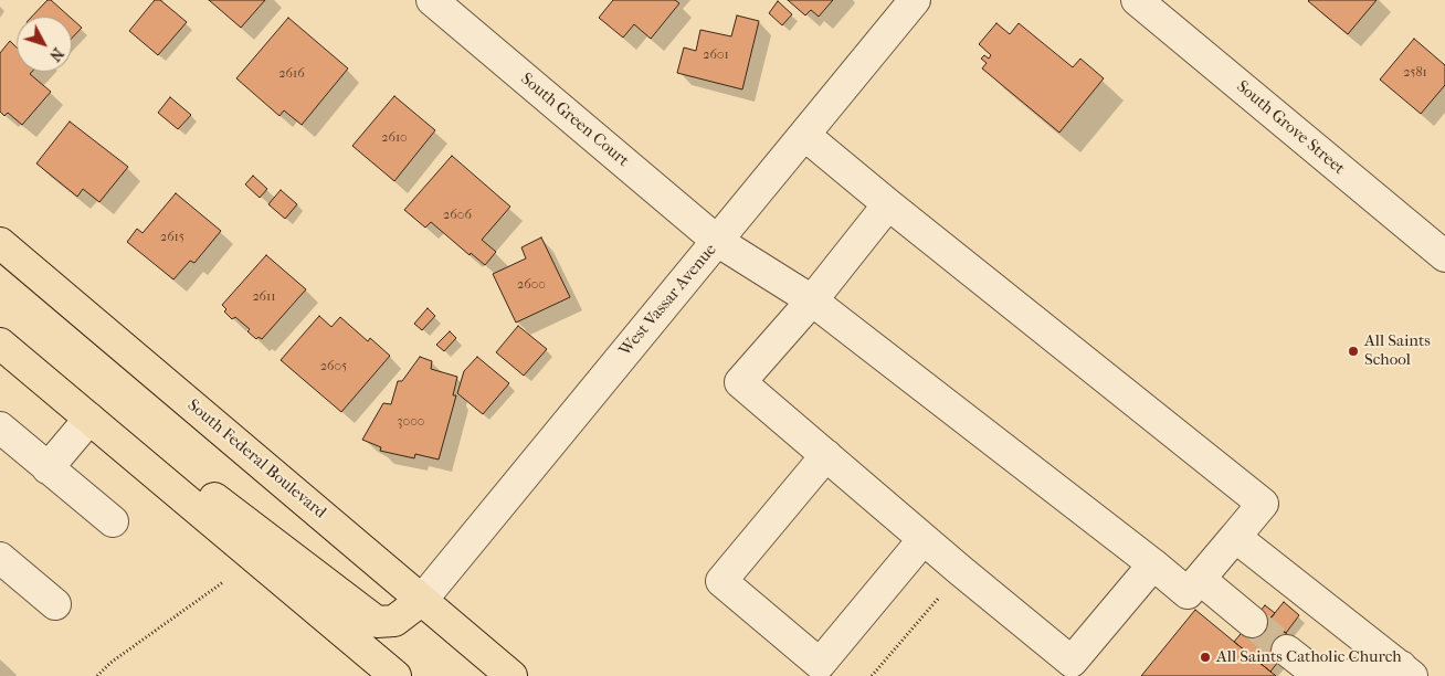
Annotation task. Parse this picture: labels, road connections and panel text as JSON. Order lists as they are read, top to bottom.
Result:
{
  "streets": {
    "main road": ["South Federal Boulevard"],
    "street": ["South Green Court", "South Grove Street", "West Vassar Avenue"]
  },
  "crossings": [
    ["South Green Court", "West Vassar Avenue"],
    ["West Vassar Avenue", "South Federal Boulevard"]
  ],
  "places": ["All Saints School", "All Saints Catholic Church"],
  "house_numbers": [
    "2601",
    "2581",
    "2616",
    "2610",
    "2606",
    "2615",
    "2600",
    "2611",
    "2605",
    "3000"
  ],
  "north": "bottom right"
}
